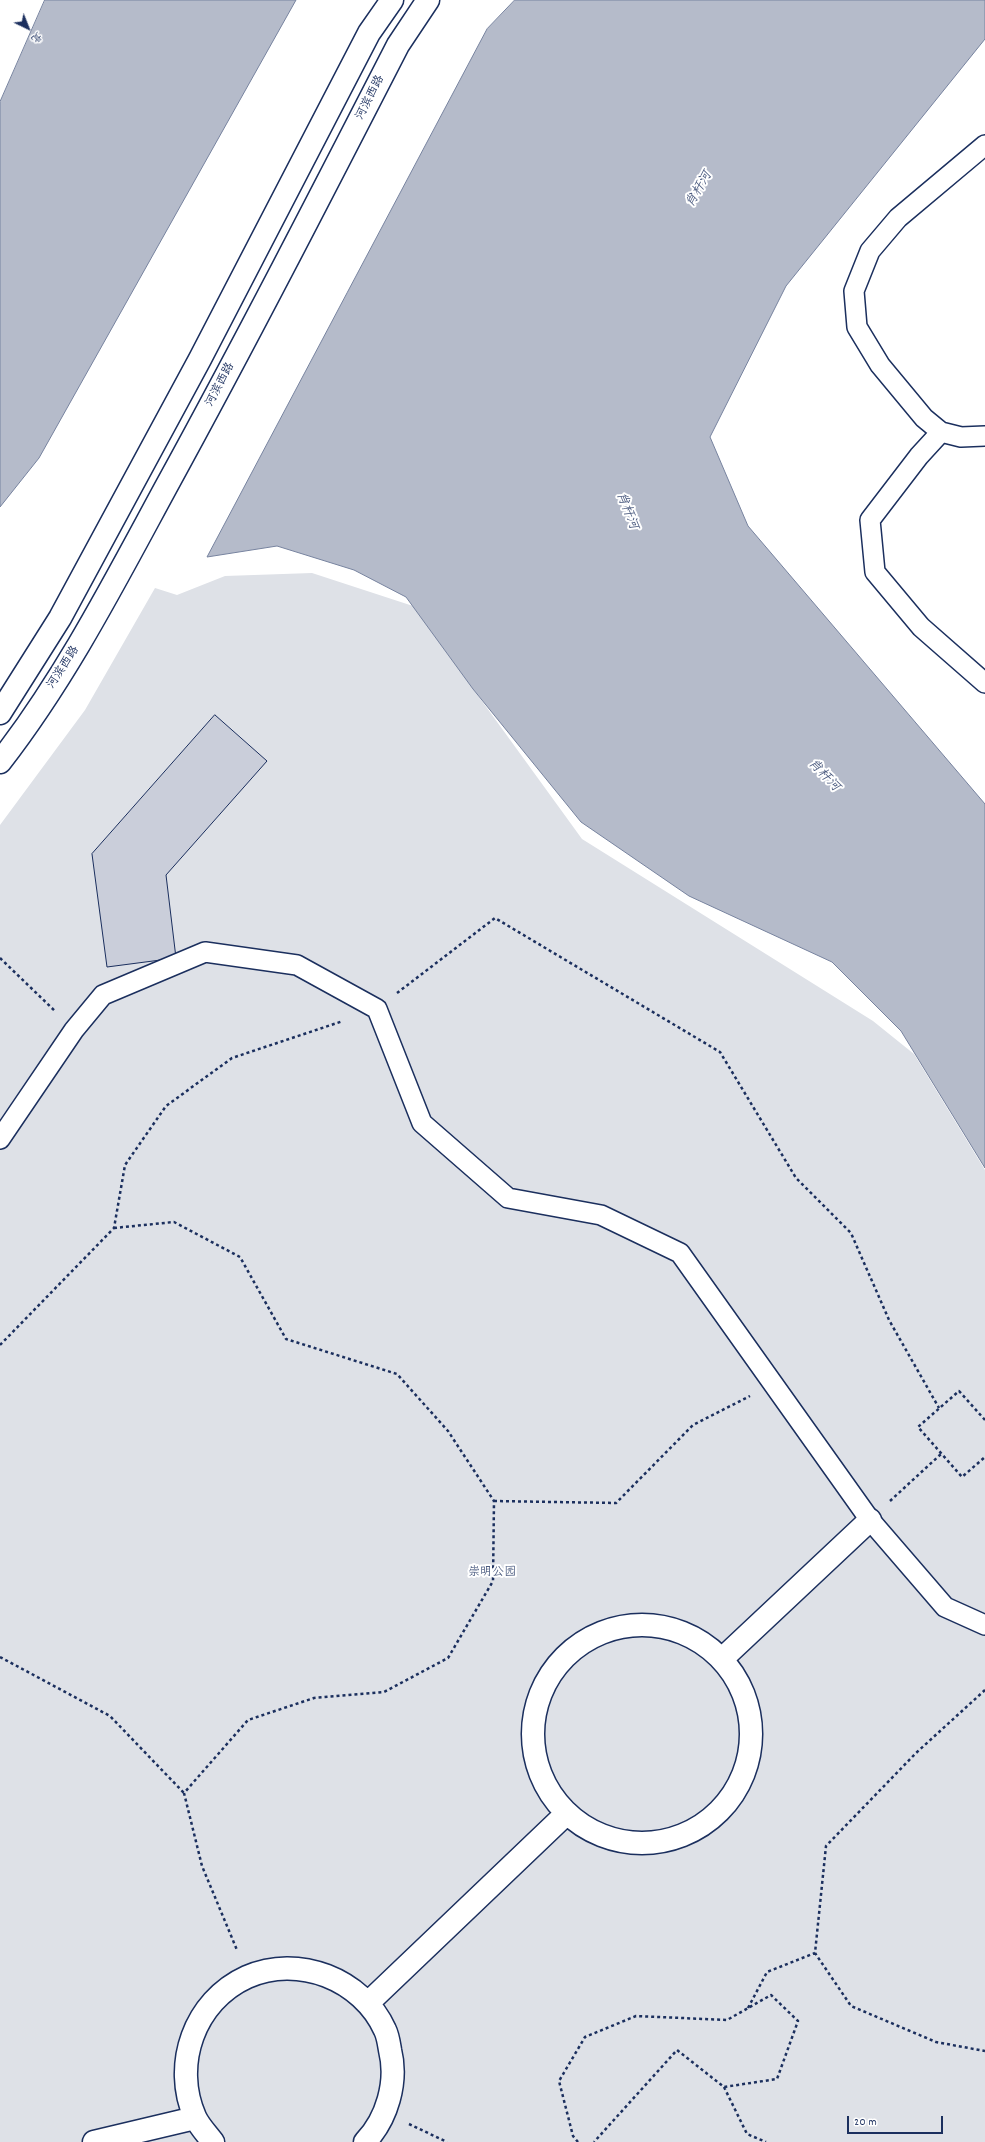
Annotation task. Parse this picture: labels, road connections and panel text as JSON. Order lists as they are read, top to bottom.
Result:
{
  "streets": {
    "street": ["河滨西路"]
  },
  "water": ["肖杆河"],
  "parks": ["崇明公园"],
  "scale_bar": "20 m",
  "north": "bottom right"
}
